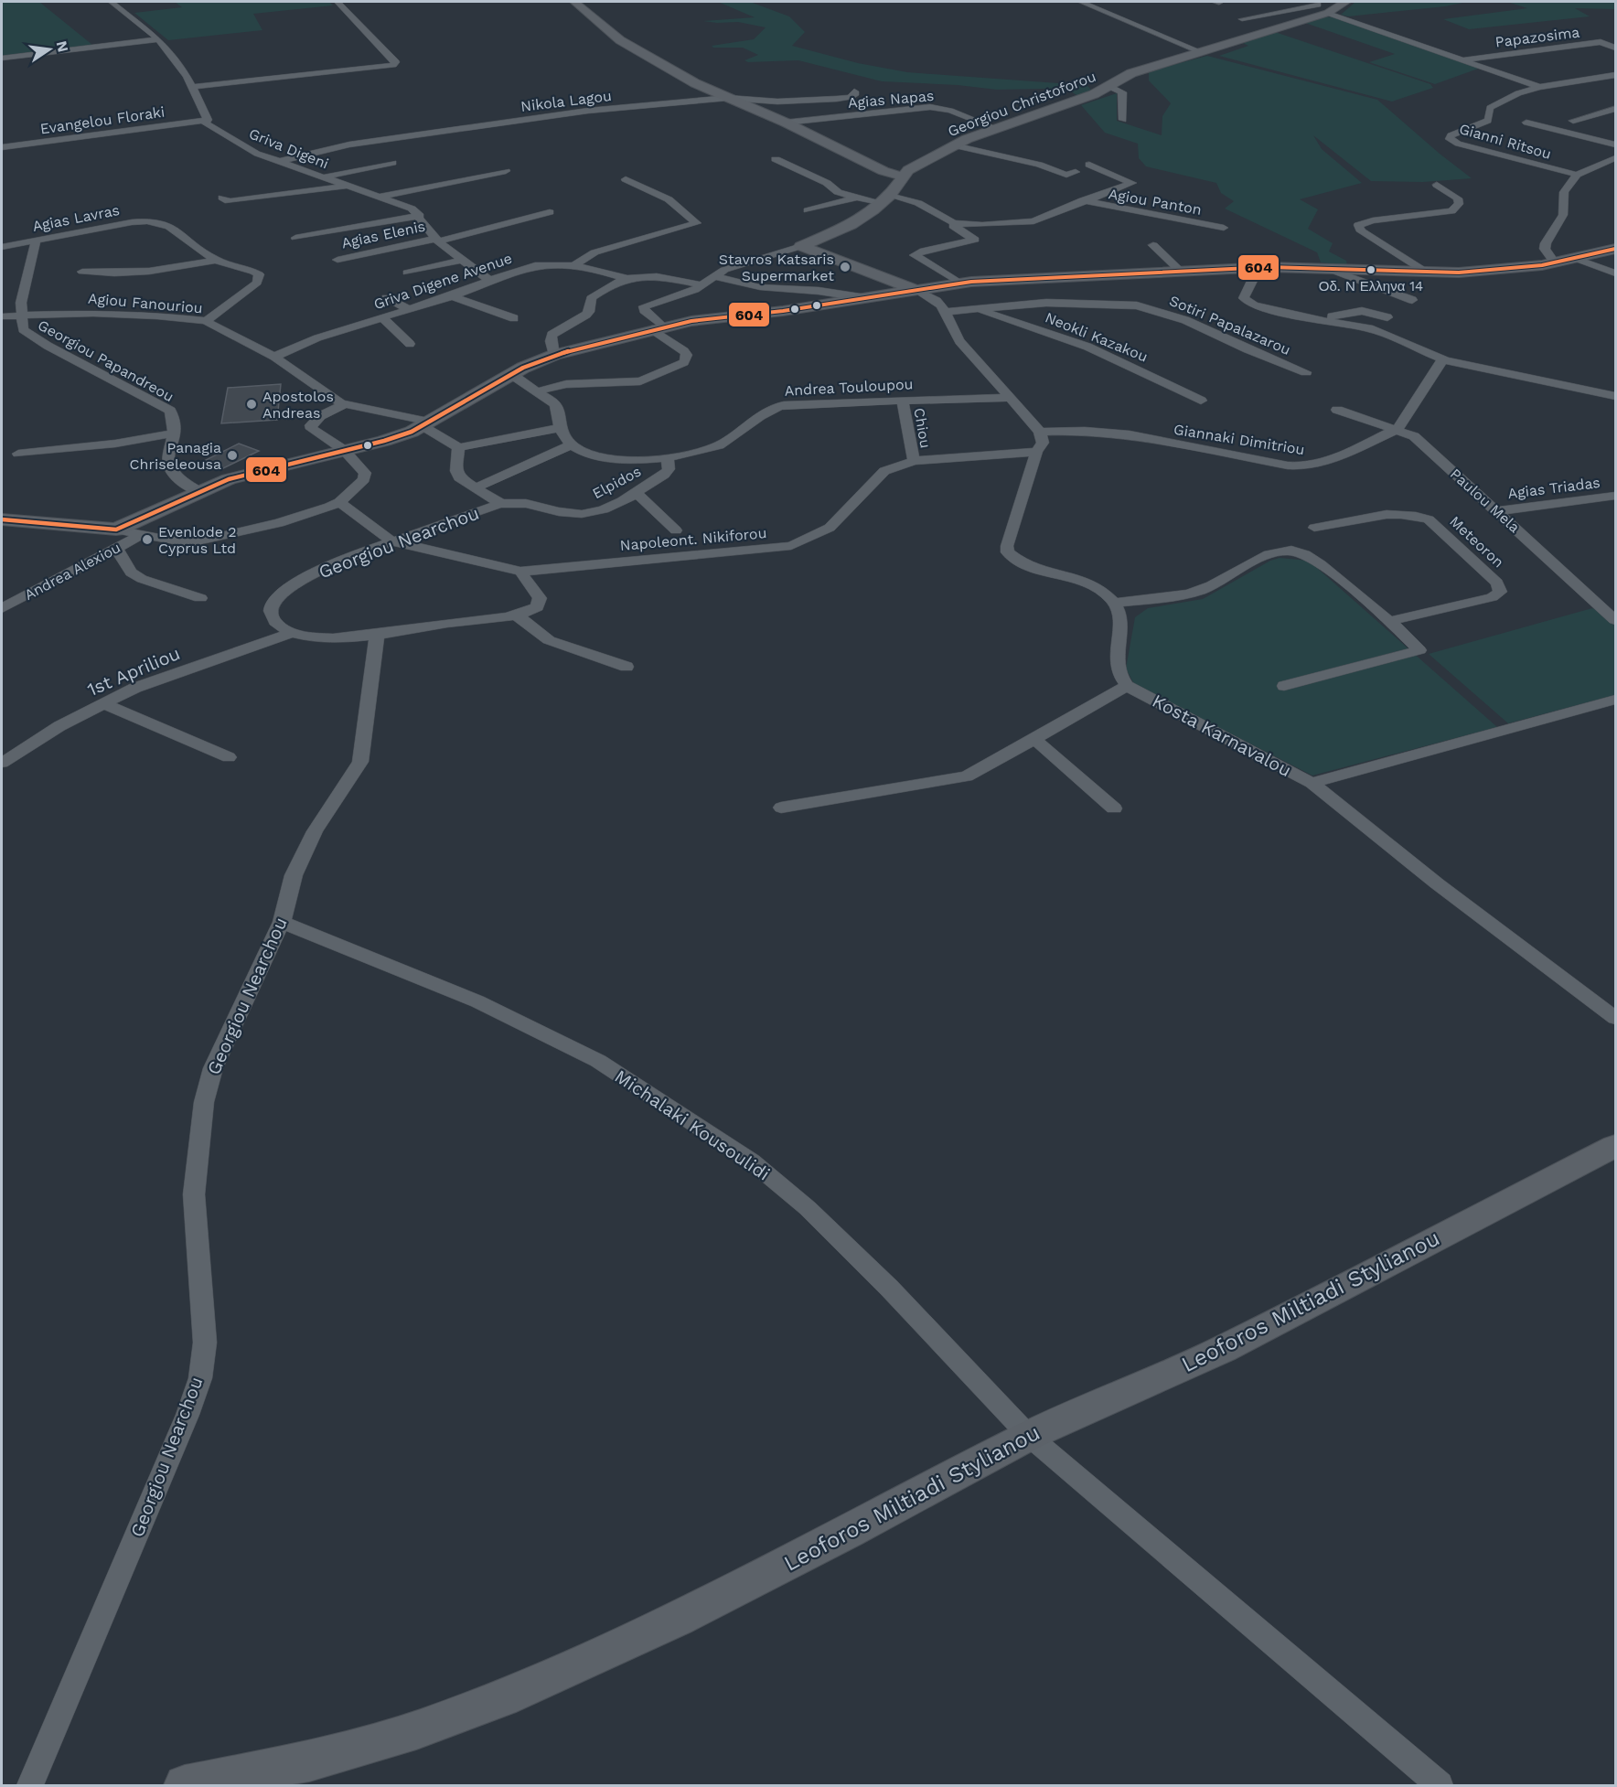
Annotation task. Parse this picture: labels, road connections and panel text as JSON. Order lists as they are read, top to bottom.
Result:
{
  "streets": {
    "street": [
      "Papazosima",
      "Agias Napas",
      "Nikola Lagou",
      "Georgiou Christoforou",
      "Evangelou Floraki",
      "Gianni Ritsou",
      "Griva Digeni",
      "Agiou Panton",
      "Agias Lavras",
      "Agias Elenis",
      "Griva Digene Avenue",
      "Agiou Fanouriou",
      "Sotiri Papalazarou",
      "Neokli Kazakou",
      "Georgiou Papandreou",
      "Andrea Touloupou",
      "Chiou",
      "Giannaki Dimitriou",
      "Elpidos",
      "Agias Triadas",
      "Paulou Mela",
      "Napoleont. Nikiforou",
      "Meteoron",
      "Georgiou Nearchou",
      "Andrea Alexiou",
      "1st Apriliou",
      "Kosta Karnavalou",
      "Michalaki Kousoulidi",
      "Leoforos Miltiadi Stylianou"
    ]
  },
  "crossings": [
    ["Agias Napas", "Georgiou Christoforou"],
    ["Nikola Lagou", "Griva Digeni"],
    ["Evangelou Floraki", "Griva Digeni"],
    ["Griva Digeni", "Agias Elenis"],
    ["Griva Digeni", "Griva Digene Avenue"],
    ["Agias Lavras", "Georgiou Papandreou"],
    ["Griva Digene Avenue", "Agiou Fanouriou"],
    ["Agiou Fanouriou", "Georgiou Papandreou"],
    ["Sotiri Papalazarou", "Neokli Kazakou"],
    ["Andrea Touloupou", "Chiou"],
    ["Andrea Touloupou", "Elpidos"],
    ["Chiou", "Napoleont. Nikiforou"],
    ["Giannaki Dimitriou", "Paulou Mela"],
    ["Elpidos", "Georgiou Nearchou"],
    ["Agias Triadas", "Paulou Mela"],
    ["Napoleont. Nikiforou", "Georgiou Nearchou"],
    ["Napoleont. Nikiforou", "Andrea Alexiou"],
    ["Georgiou Nearchou", "1st Apriliou"],
    ["Georgiou Nearchou", "Michalaki Kousoulidi"],
    ["Michalaki Kousoulidi", "Leoforos Miltiadi Stylianou"]
  ],
  "places": [
    "Stavros Katsaris Supermarket",
    "Οδ. Ν Ελληνα 14",
    "Apostolos Andreas",
    "Panagia Chriseleousa",
    "Evenlode 2 Cyprus Ltd"
  ],
  "lines": ["transit line 604"],
  "north": "right"
}
